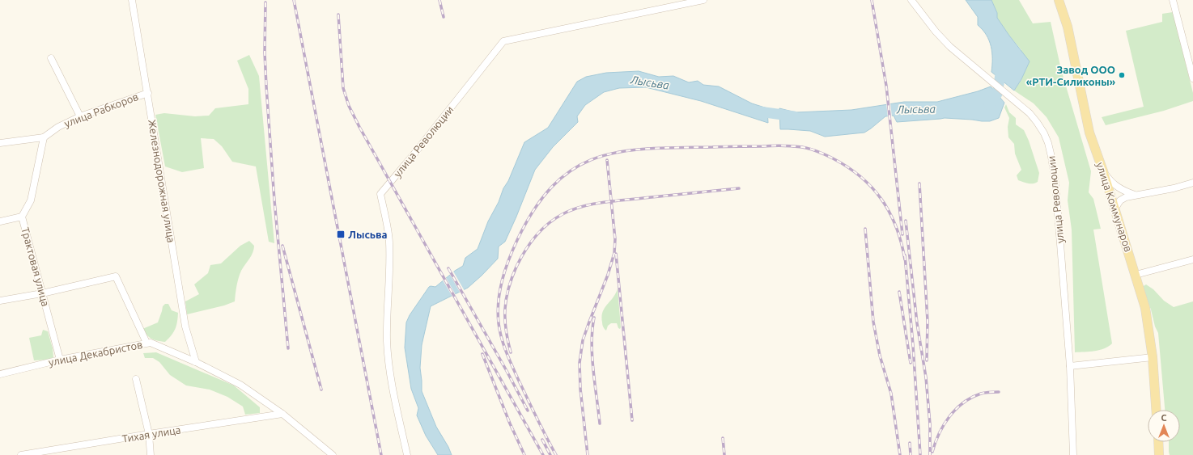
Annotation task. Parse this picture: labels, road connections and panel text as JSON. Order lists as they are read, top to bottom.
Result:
{
  "streets": {
    "main road": ["улица Коммунаров"],
    "street": [
      "улица Рабкоров",
      "улица Революции",
      "Железнодорожная улица",
      "Трактовая улица",
      "улица Декабристов",
      "Тихая улица"
    ]
  },
  "crossings": [
    ["улица Рабкоров", "Железнодорожная улица"],
    ["улица Рабкоров", "Трактовая улица"],
    ["Железнодорожная улица", "улица Декабристов"],
    ["Трактовая улица", "улица Декабристов"],
    ["улица Декабристов", "Тихая улица"]
  ],
  "water": ["Лысьва"],
  "places": {
    "other": ["Завод ООО «РТИ-Силиконы»"],
    "transit": ["Лысьва"]
  },
  "north": "top"
}
